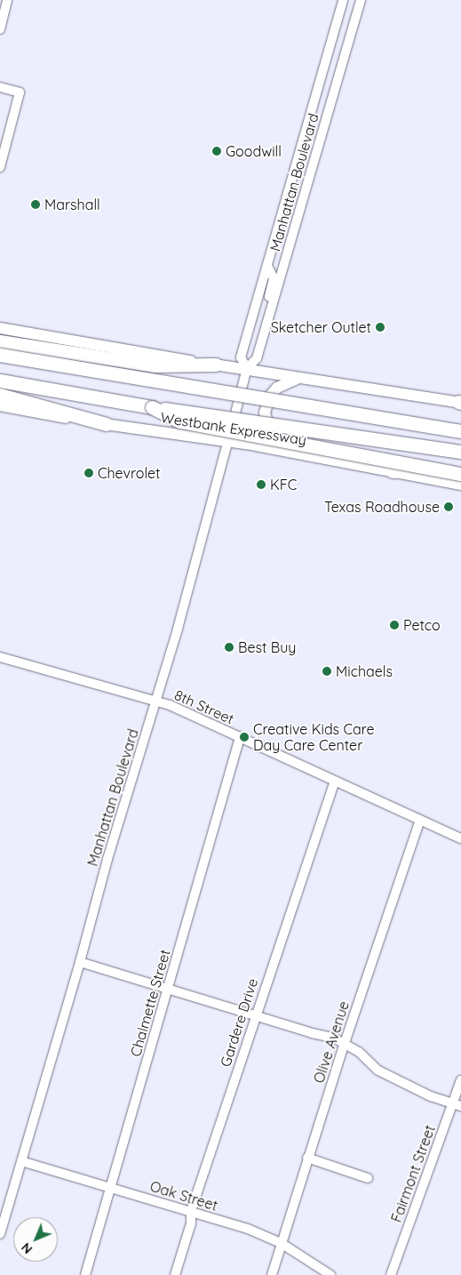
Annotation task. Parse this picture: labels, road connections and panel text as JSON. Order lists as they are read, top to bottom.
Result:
{
  "streets": {
    "highway": ["Westbank Expressway"],
    "street": [
      "Manhattan Boulevard",
      "8th Street",
      "Chalmette Street",
      "Gardere Drive",
      "Olive Avenue",
      "Fairmont Street",
      "Oak Street"
    ]
  },
  "crossings": [
    ["Manhattan Boulevard", "Westbank Expressway"],
    ["Manhattan Boulevard", "8th Street"],
    ["Manhattan Boulevard", "Oak Street"],
    ["8th Street", "Chalmette Street"],
    ["8th Street", "Gardere Drive"],
    ["8th Street", "Olive Avenue"],
    ["Chalmette Street", "Oak Street"],
    ["Gardere Drive", "Oak Street"],
    ["Olive Avenue", "Oak Street"]
  ],
  "places": [
    "Goodwill",
    "Marshall",
    "Sketcher Outlet",
    "Chevrolet",
    "KFC",
    "Texas Roadhouse",
    "Petco",
    "Best Buy",
    "Michaels",
    "Creative Kids Care Day Care Center"
  ],
  "north": "bottom left"
}
